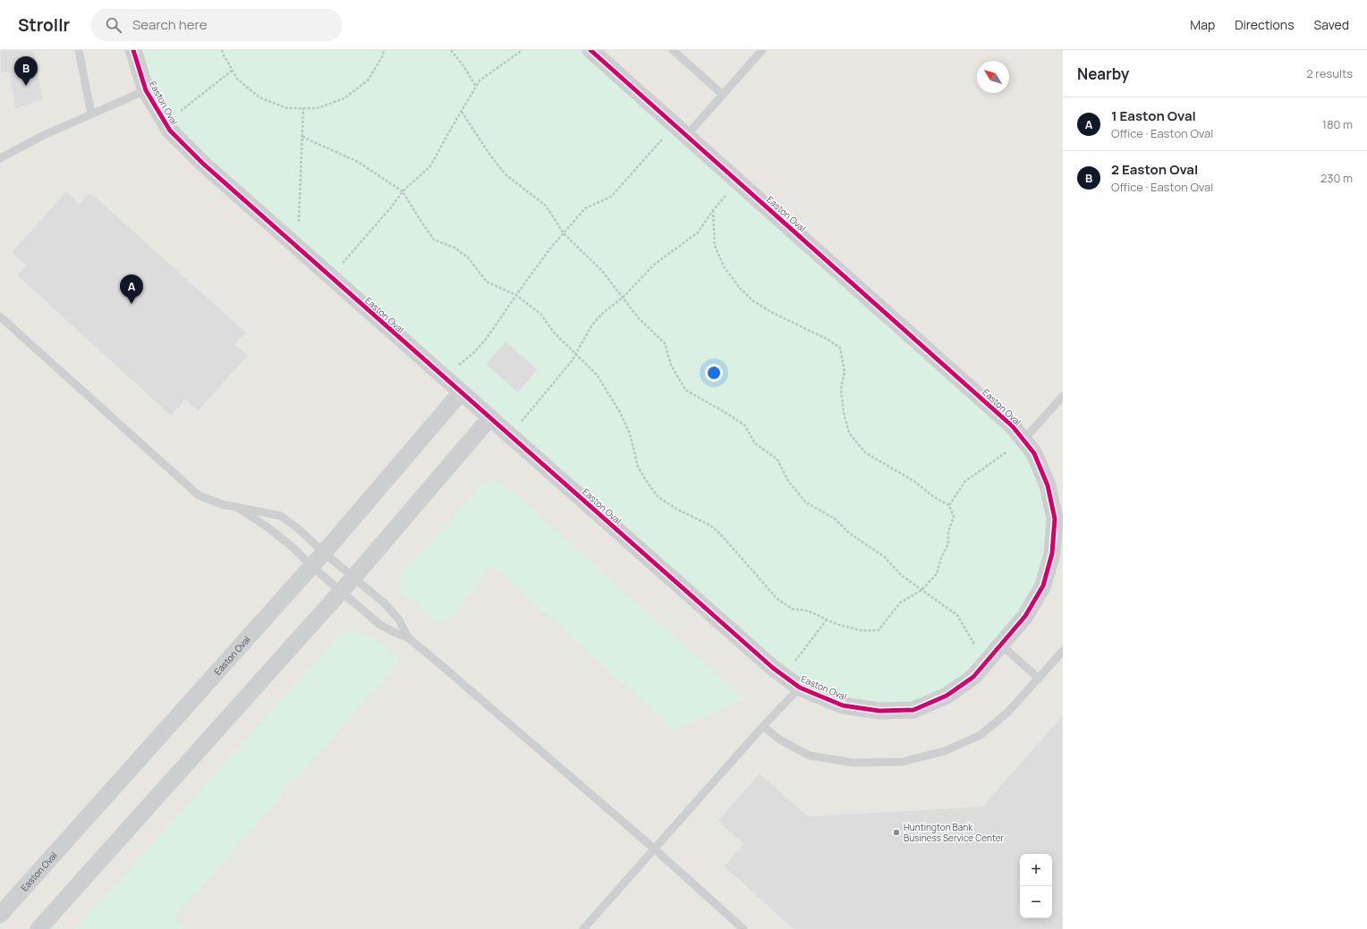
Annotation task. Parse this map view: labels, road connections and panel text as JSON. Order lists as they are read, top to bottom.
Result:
{
  "streets": {
    "street": ["Easton Oval"]
  },
  "places": ["Huntington Bank Business Service Center"],
  "north": "top left",
  "page": {
    "header": "Strollr",
    "search": "Search here",
    "nav": ["Map", "Directions", "Saved"],
    "heading": ["Nearby", "2 results"],
    "pins": ["B", "A"],
    "list": [
      {
        "mark": "A",
        "name": "1 Easton Oval",
        "note": "Office · Easton Oval",
        "value": "180 m"
      },
      {
        "mark": "B",
        "name": "2 Easton Oval",
        "note": "Office · Easton Oval",
        "value": "230 m"
      }
    ],
    "map_buttons": ["+", "−"]
  }
}
